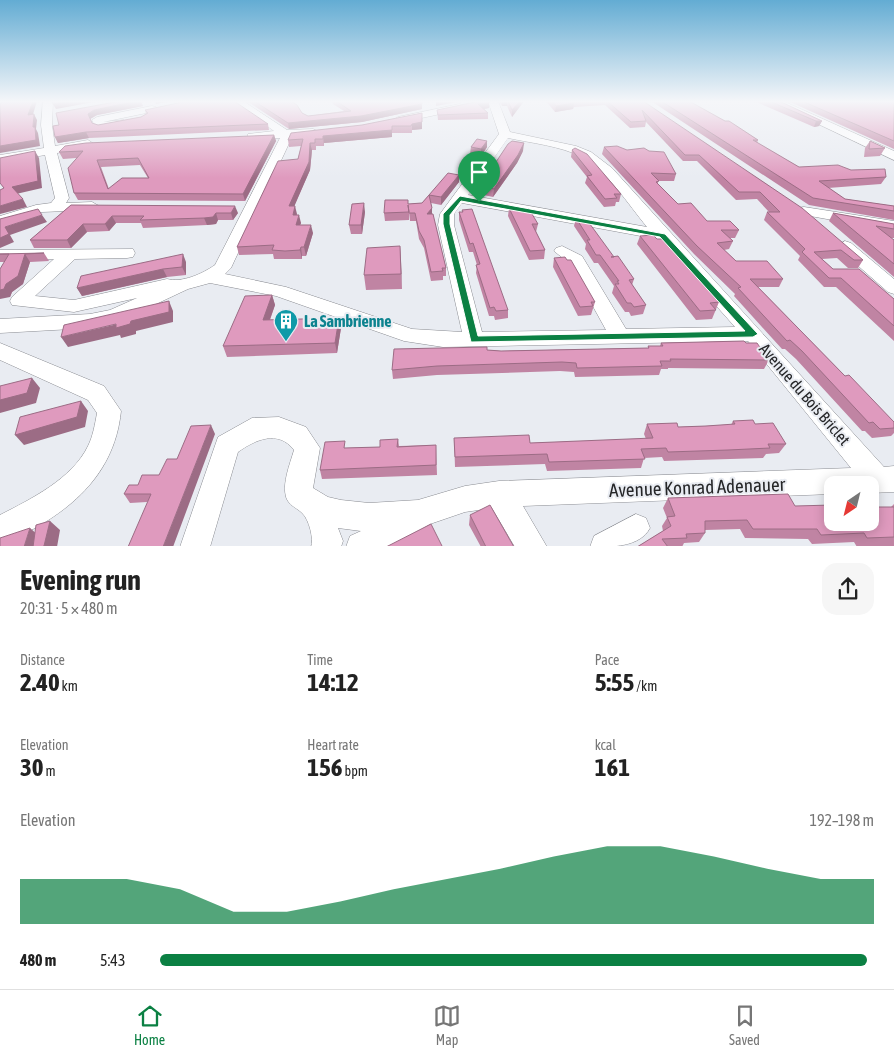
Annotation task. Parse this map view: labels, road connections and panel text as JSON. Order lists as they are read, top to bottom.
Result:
{
  "streets": {
    "street": ["Avenue du Bois Briclet", "Avenue Konrad Adenauer"]
  },
  "crossings": [
    ["Avenue du Bois Briclet", "Avenue Konrad Adenauer"]
  ],
  "places": {
    "building": ["La Sambrienne"]
  },
  "north": "bottom left",
  "page": {
    "heading": ["Evening run", "20:31 · 5 × 480 m"],
    "stats": [
      ["Distance", "2.40 km"],
      ["Time", "14:12"],
      ["Pace", "5:55 /km"],
      ["Elevation", "30 m"],
      ["Heart rate", "156 bpm"],
      ["kcal", "161"]
    ],
    "chart": ["Elevation", "192–198 m"],
    "list": [
      {
        "name": "480 m",
        "note": "5:43"
      }
    ],
    "tabs": ["Home", "Map", "Saved"]
  }
}
